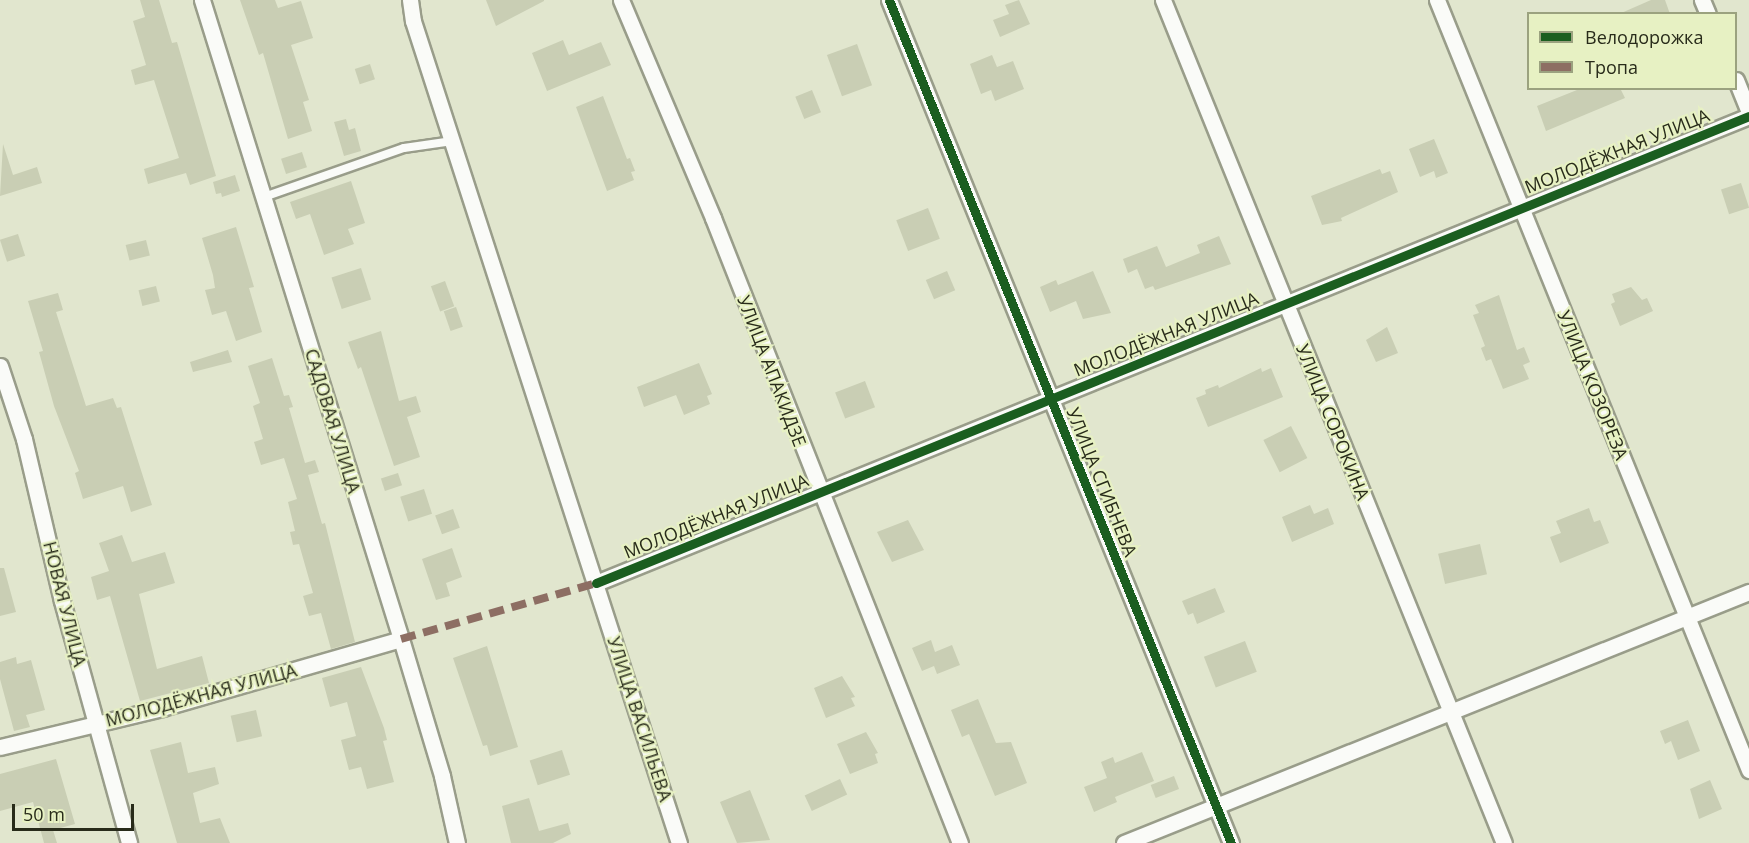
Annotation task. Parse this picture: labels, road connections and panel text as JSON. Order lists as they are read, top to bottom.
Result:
{
  "streets": {
    "street": [
      "МОЛОДЁЖНАЯ УЛИЦА",
      "УЛИЦА АПАКИДЗЕ",
      "УЛИЦА КОЗОРЕЗА",
      "САДОВАЯ УЛИЦА",
      "УЛИЦА СОРОКИНА",
      "УЛИЦА СГИБНЕВА",
      "НОВАЯ УЛИЦА",
      "УЛИЦА ВАСИЛЬЕВА"
    ]
  },
  "crossings": [
    ["МОЛОДЁЖНАЯ УЛИЦА", "УЛИЦА АПАКИДЗЕ"],
    ["МОЛОДЁЖНАЯ УЛИЦА", "УЛИЦА КОЗОРЕЗА"],
    ["МОЛОДЁЖНАЯ УЛИЦА", "САДОВАЯ УЛИЦА"],
    ["МОЛОДЁЖНАЯ УЛИЦА", "УЛИЦА СОРОКИНА"],
    ["МОЛОДЁЖНАЯ УЛИЦА", "УЛИЦА СГИБНЕВА"],
    ["МОЛОДЁЖНАЯ УЛИЦА", "НОВАЯ УЛИЦА"],
    ["МОЛОДЁЖНАЯ УЛИЦА", "УЛИЦА ВАСИЛЬЕВА"]
  ],
  "legend": ["Велодорожка", "Тропа"],
  "scale_bar": "50 m"
}
